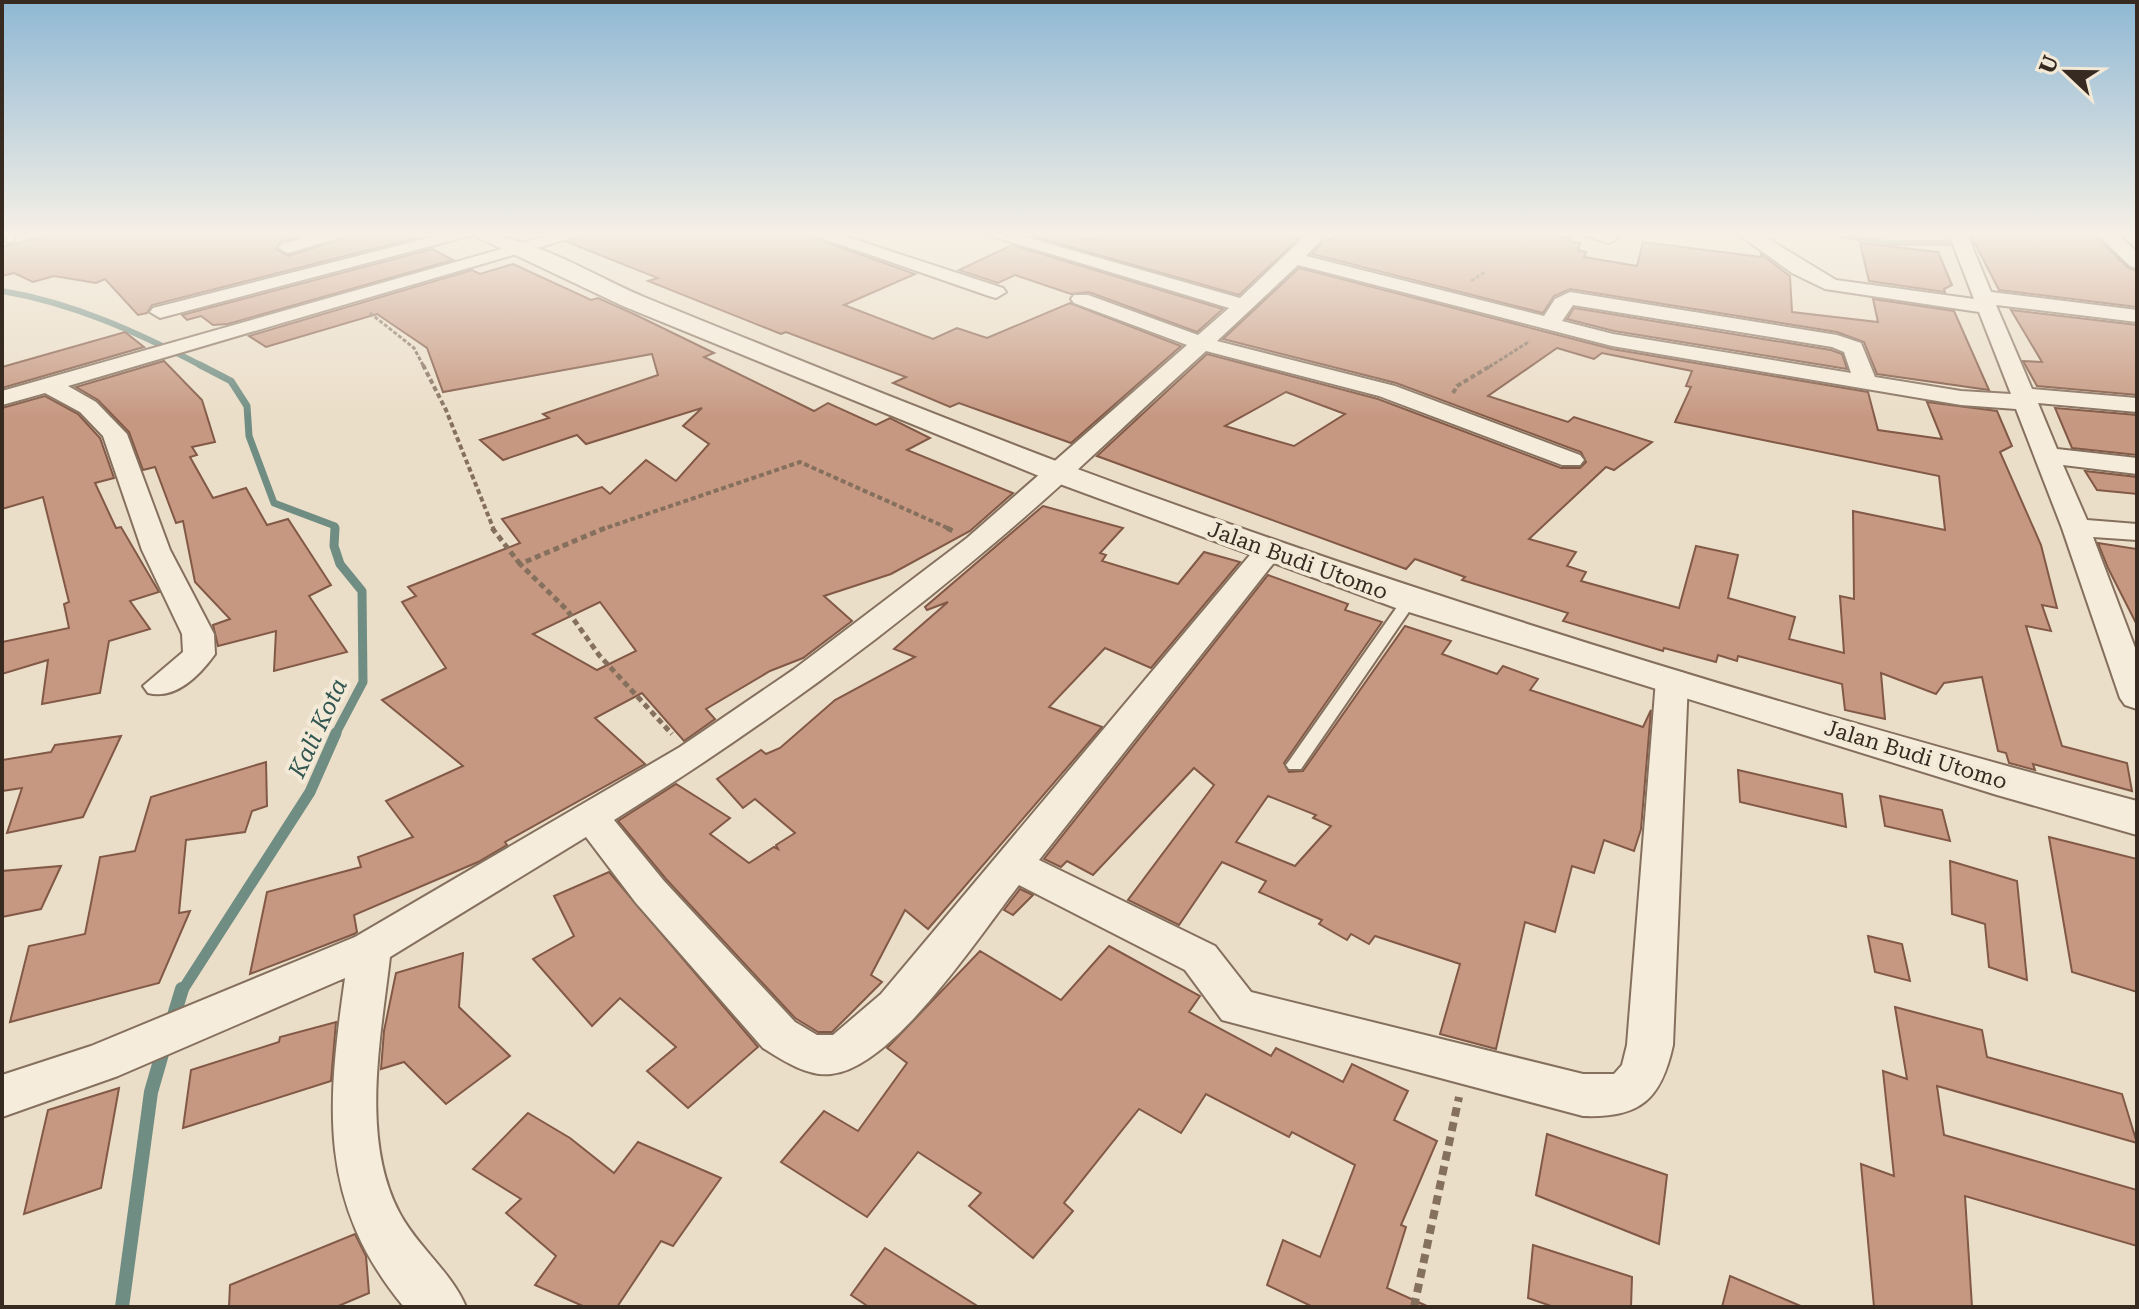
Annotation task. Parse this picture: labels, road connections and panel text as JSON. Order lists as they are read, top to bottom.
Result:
{
  "streets": {
    "street": ["Jalan Budi Utomo"]
  },
  "water": ["Kali Kota"],
  "north": "left"
}
